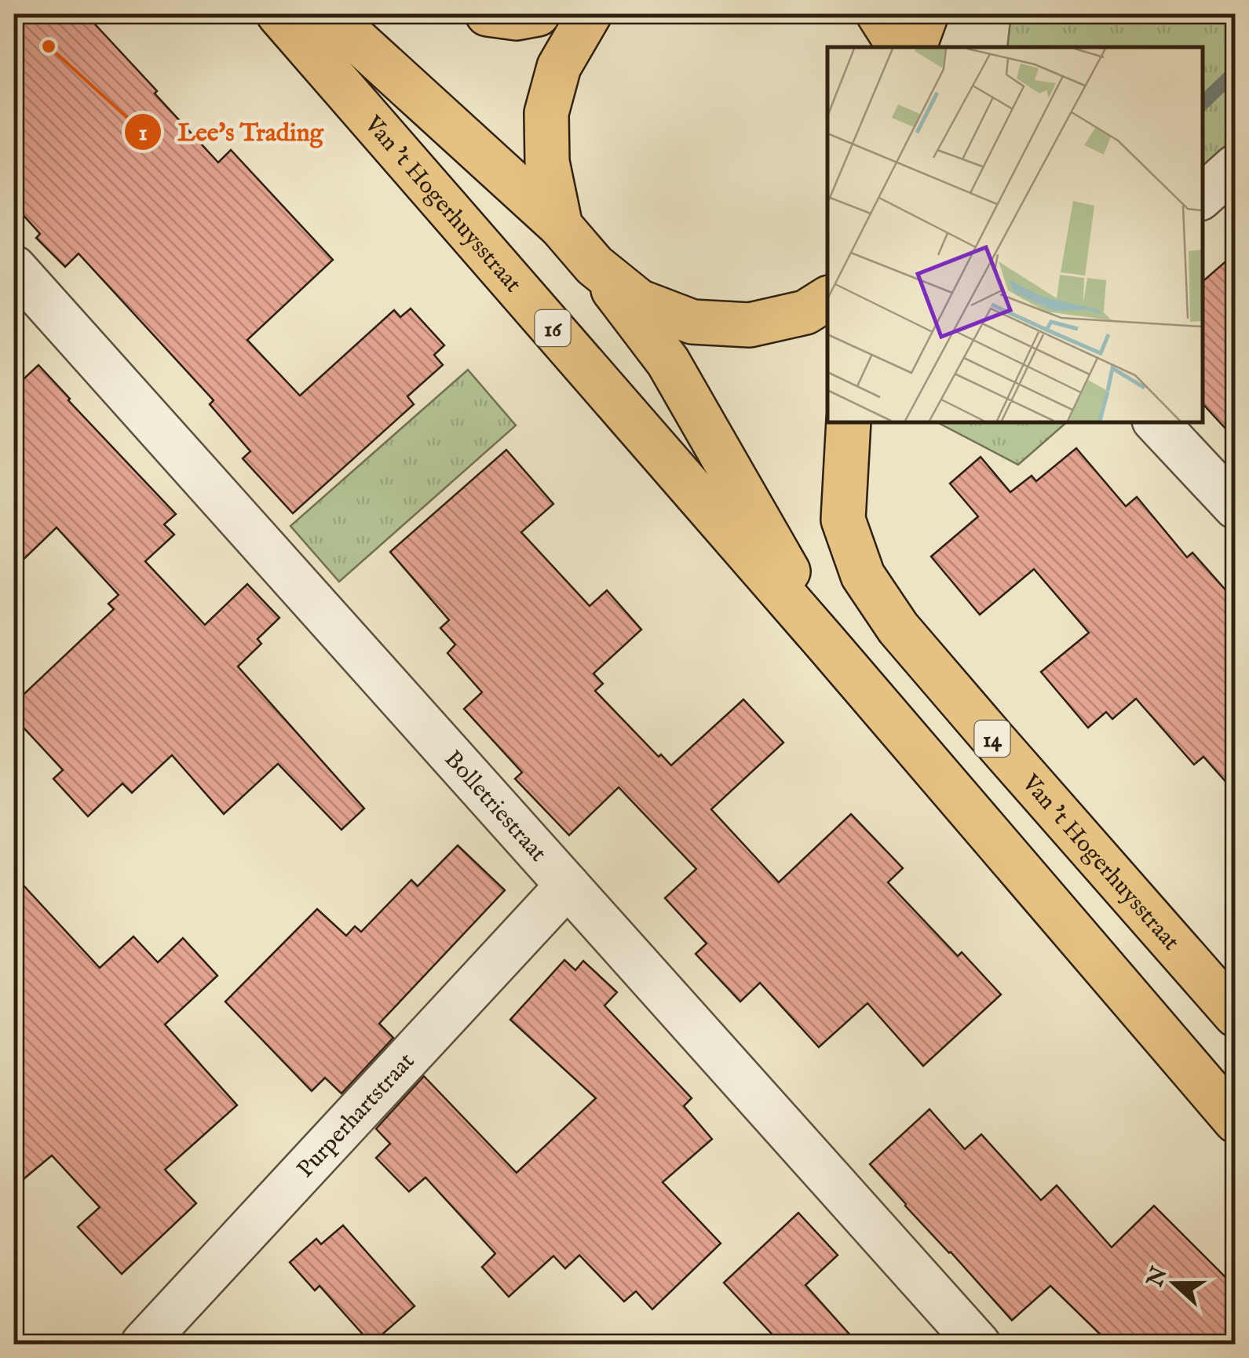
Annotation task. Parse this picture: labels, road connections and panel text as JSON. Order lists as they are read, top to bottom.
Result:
{
  "streets": {
    "main road": ["Van 't Hogerhuysstraat", "16", "14"],
    "street": ["Bolletriestraat", "Purperhartstraat"]
  },
  "crossings": [
    ["Bolletriestraat", "Purperhartstraat"]
  ],
  "places": ["Lee's Trading"],
  "north": "left"
}
